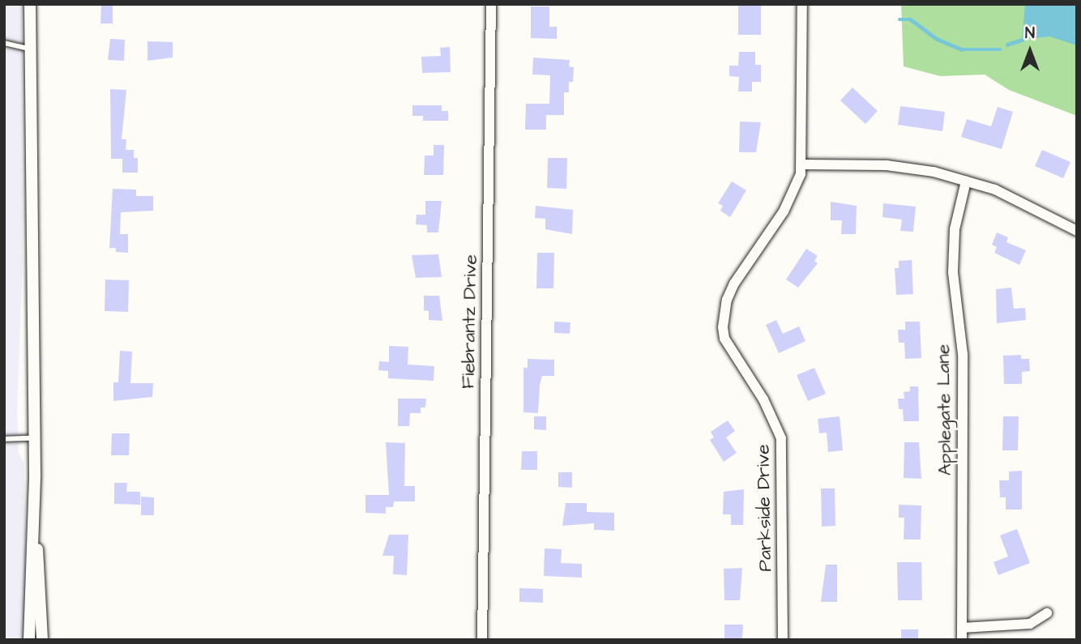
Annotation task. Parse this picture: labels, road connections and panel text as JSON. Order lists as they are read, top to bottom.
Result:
{
  "streets": {
    "street": ["Fiebrantz Drive", "Applegate Lane", "Parkside Drive"]
  },
  "north": "top"
}
